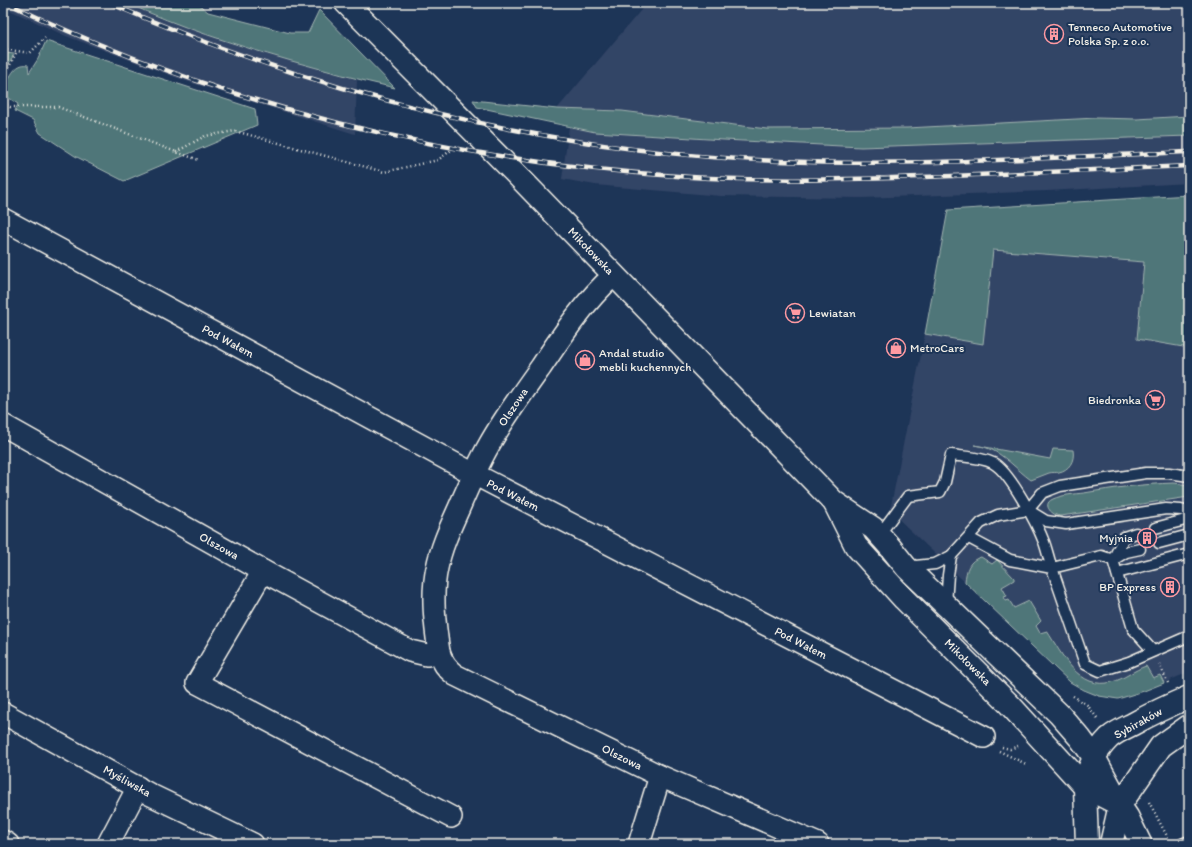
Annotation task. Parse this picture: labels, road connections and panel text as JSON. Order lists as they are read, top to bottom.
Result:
{
  "streets": {
    "main road": ["Mikołowska", "Sybiraków"],
    "street": ["Pod Wałem", "Olszowa", "Myśliwska"]
  },
  "crossings": [
    ["Mikołowska", "Olszowa"],
    ["Mikołowska", "Sybiraków"],
    ["Pod Wałem", "Olszowa"]
  ],
  "places": {
    "building": ["Tenneco Automotive Polska Sp. z o.o.", "Myjnia", "BP Express"],
    "supermarket": ["Lewiatan", "Biedronka"],
    "shop": ["MetroCars", "Andal studio mebli kuchennych"]
  }
}
